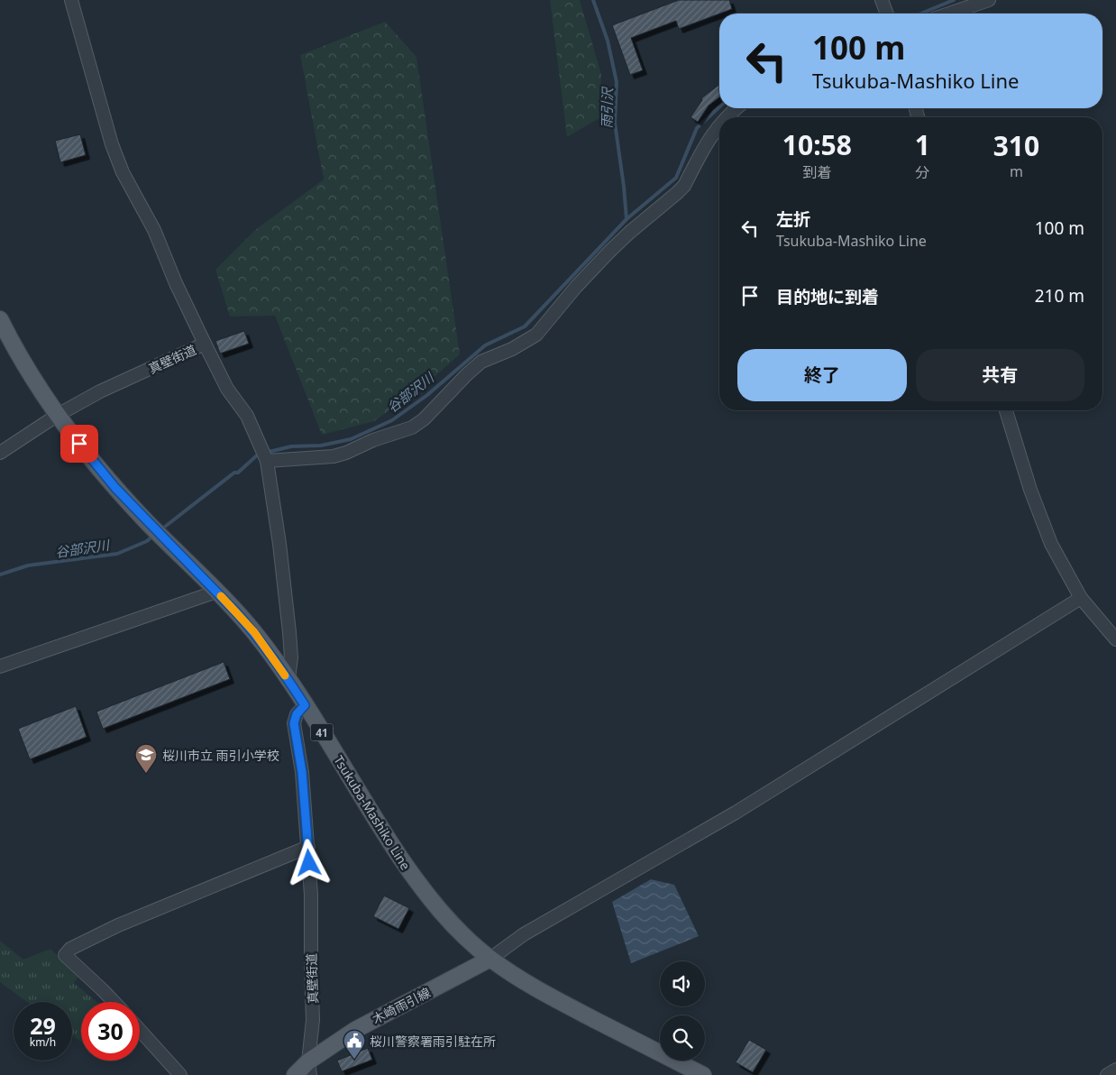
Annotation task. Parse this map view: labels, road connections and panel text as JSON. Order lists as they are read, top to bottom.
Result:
{
  "streets": {
    "main road": ["41", "Tsukuba-Mashiko Line", "木崎雨引線"],
    "street": ["真壁街道"]
  },
  "crossings": [
    ["真壁街道", "Tsukuba-Mashiko Line"],
    ["真壁街道", "木崎雨引線"],
    ["Tsukuba-Mashiko Line", "木崎雨引線"]
  ],
  "water": ["雨引沢", "谷部沢川"],
  "places": {
    "school or university": ["桜川市立 雨引小学校"],
    "public building": ["桜川警察署雨引駐在所"]
  },
  "page": {
    "turn": ["100 m", "Tsukuba-Mashiko Line"],
    "eta": [
      "10:58",
      "到着",
      "1",
      "分",
      "310",
      "m"
    ],
    "list": [
      {
        "name": "左折",
        "note": "Tsukuba-Mashiko Line",
        "value": "100 m"
      },
      {
        "name": "目的地に到着",
        "value": "210 m"
      }
    ],
    "buttons": ["終了", "共有"],
    "speed": "29 km/h",
    "limit": "30"
  }
}
